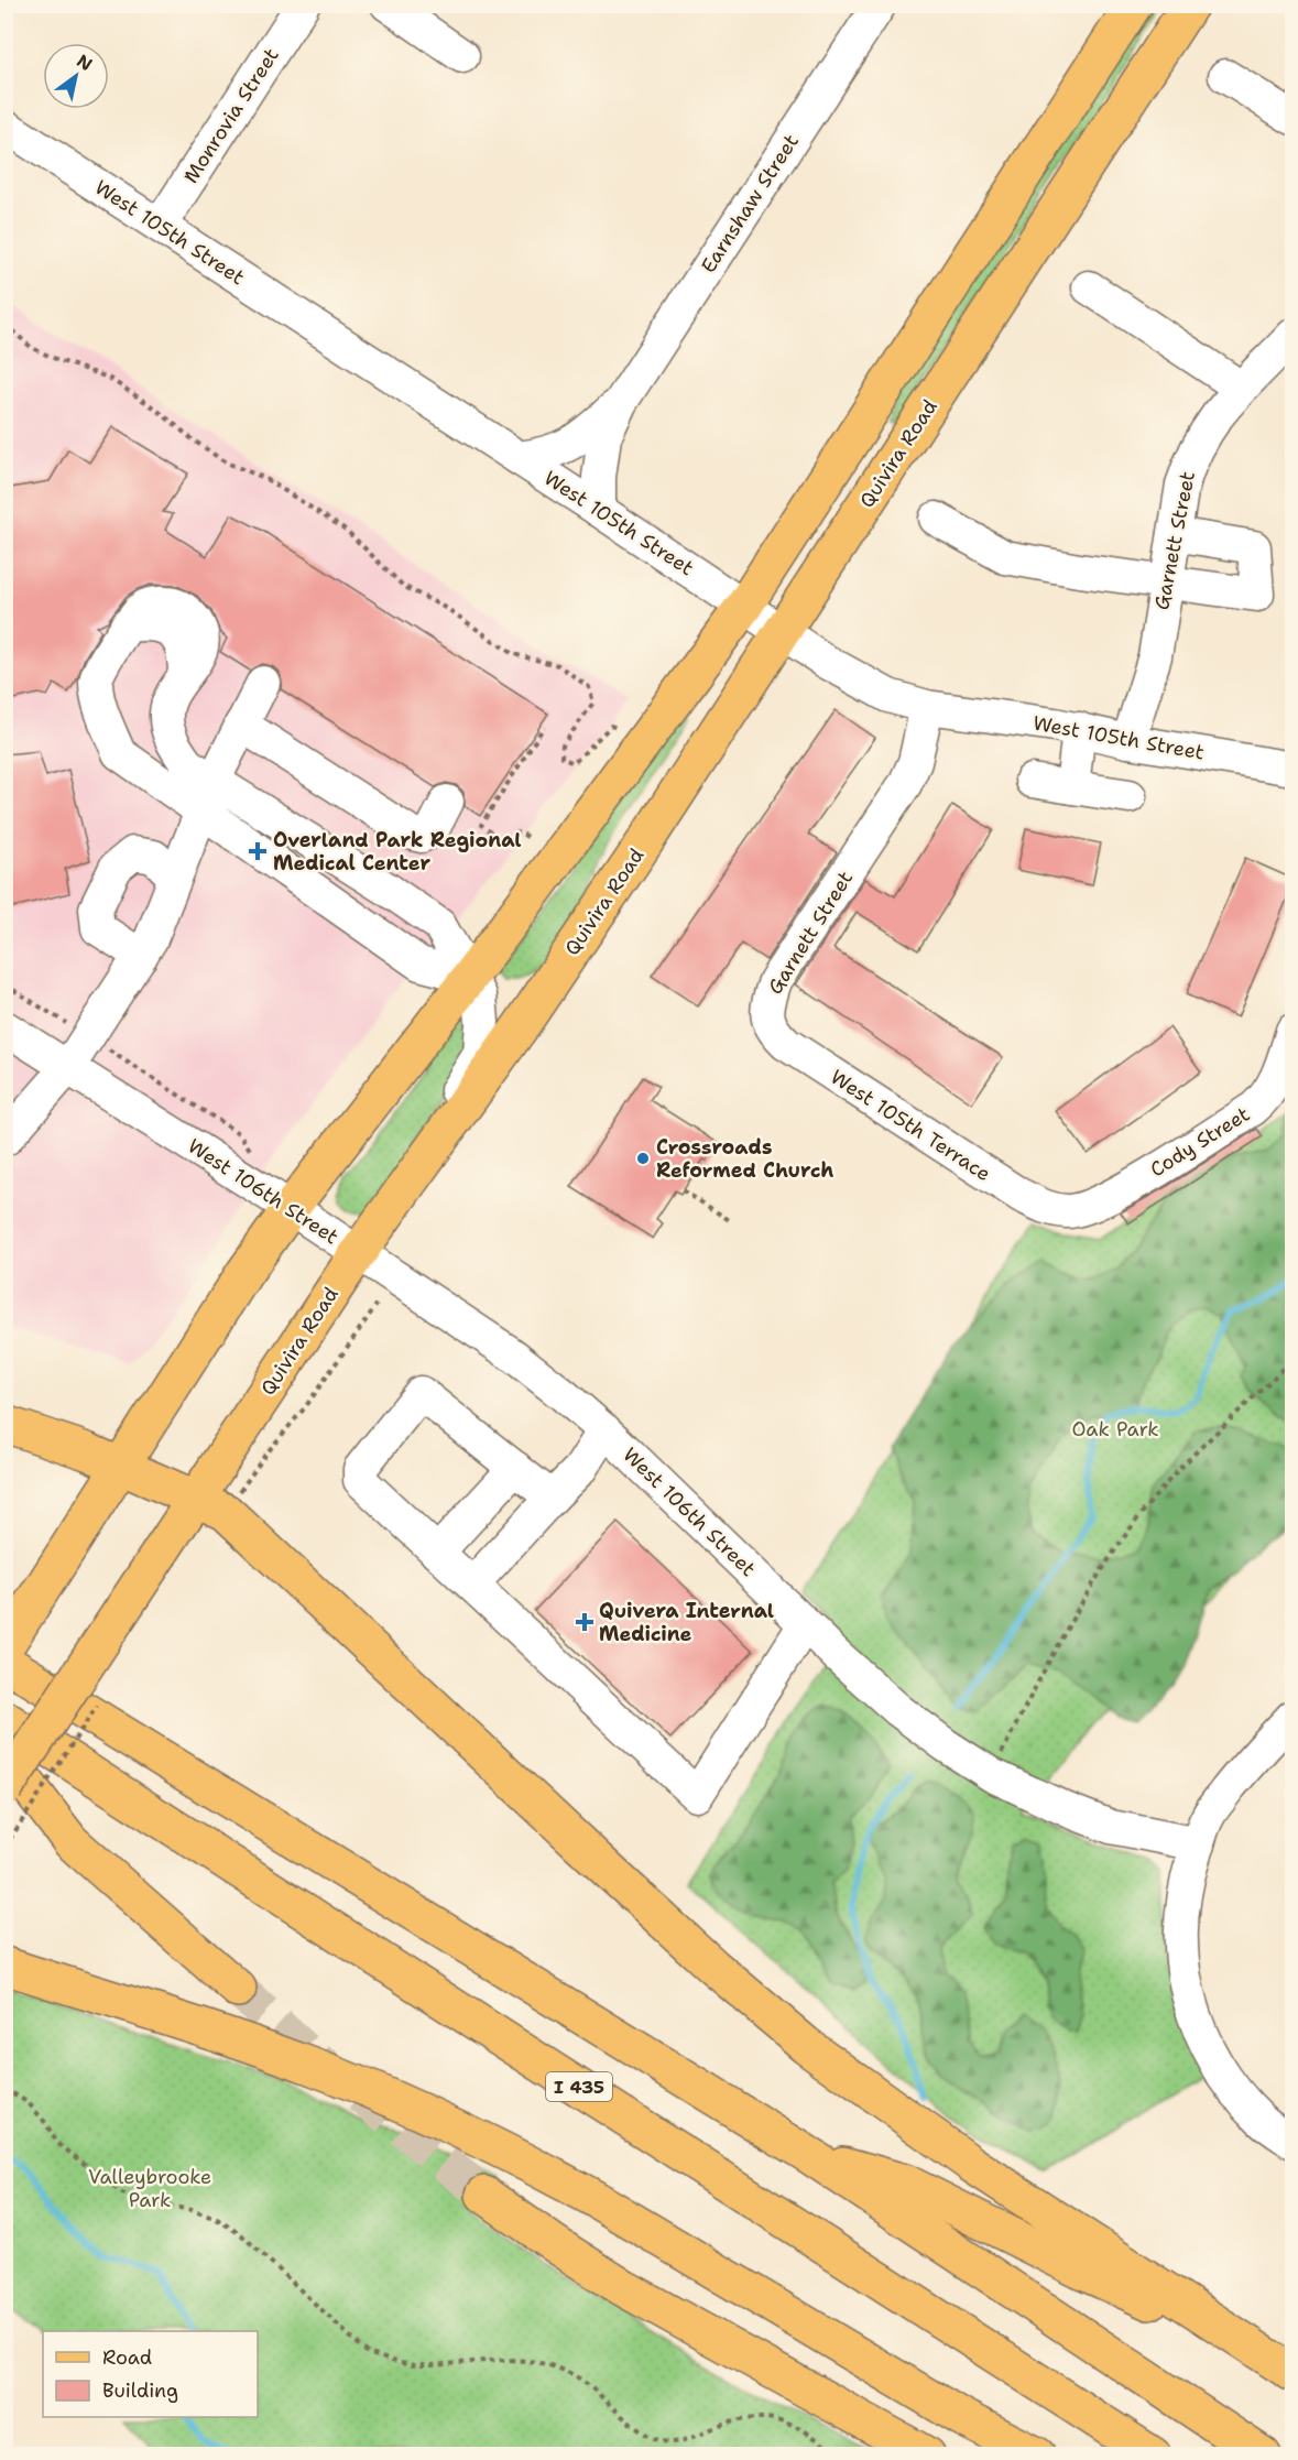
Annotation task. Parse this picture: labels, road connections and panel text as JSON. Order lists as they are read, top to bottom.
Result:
{
  "streets": {
    "main road": ["Quivira Road", "I 435"],
    "street": [
      "Monrovia Street",
      "Earnshaw Street",
      "West 105th Street",
      "Garnett Street",
      "West 105th Terrace",
      "Cody Street",
      "West 106th Street"
    ]
  },
  "crossings": [
    ["Monrovia Street", "West 105th Street"],
    ["Earnshaw Street", "West 105th Street"],
    ["West 105th Street", "Quivira Road"],
    ["West 105th Street", "Garnett Street"],
    ["Quivira Road", "West 106th Street"],
    ["Garnett Street", "West 105th Terrace"],
    ["West 105th Terrace", "Cody Street"]
  ],
  "parks": ["Oak Park", "Valleybrooke Park"],
  "places": {
    "health": ["Overland Park Regional Medical Center", "Quivera Internal Medicine"],
    "other": ["Crossroads Reformed Church"]
  },
  "legend": ["Road", "Building"],
  "north": "top right"
}
